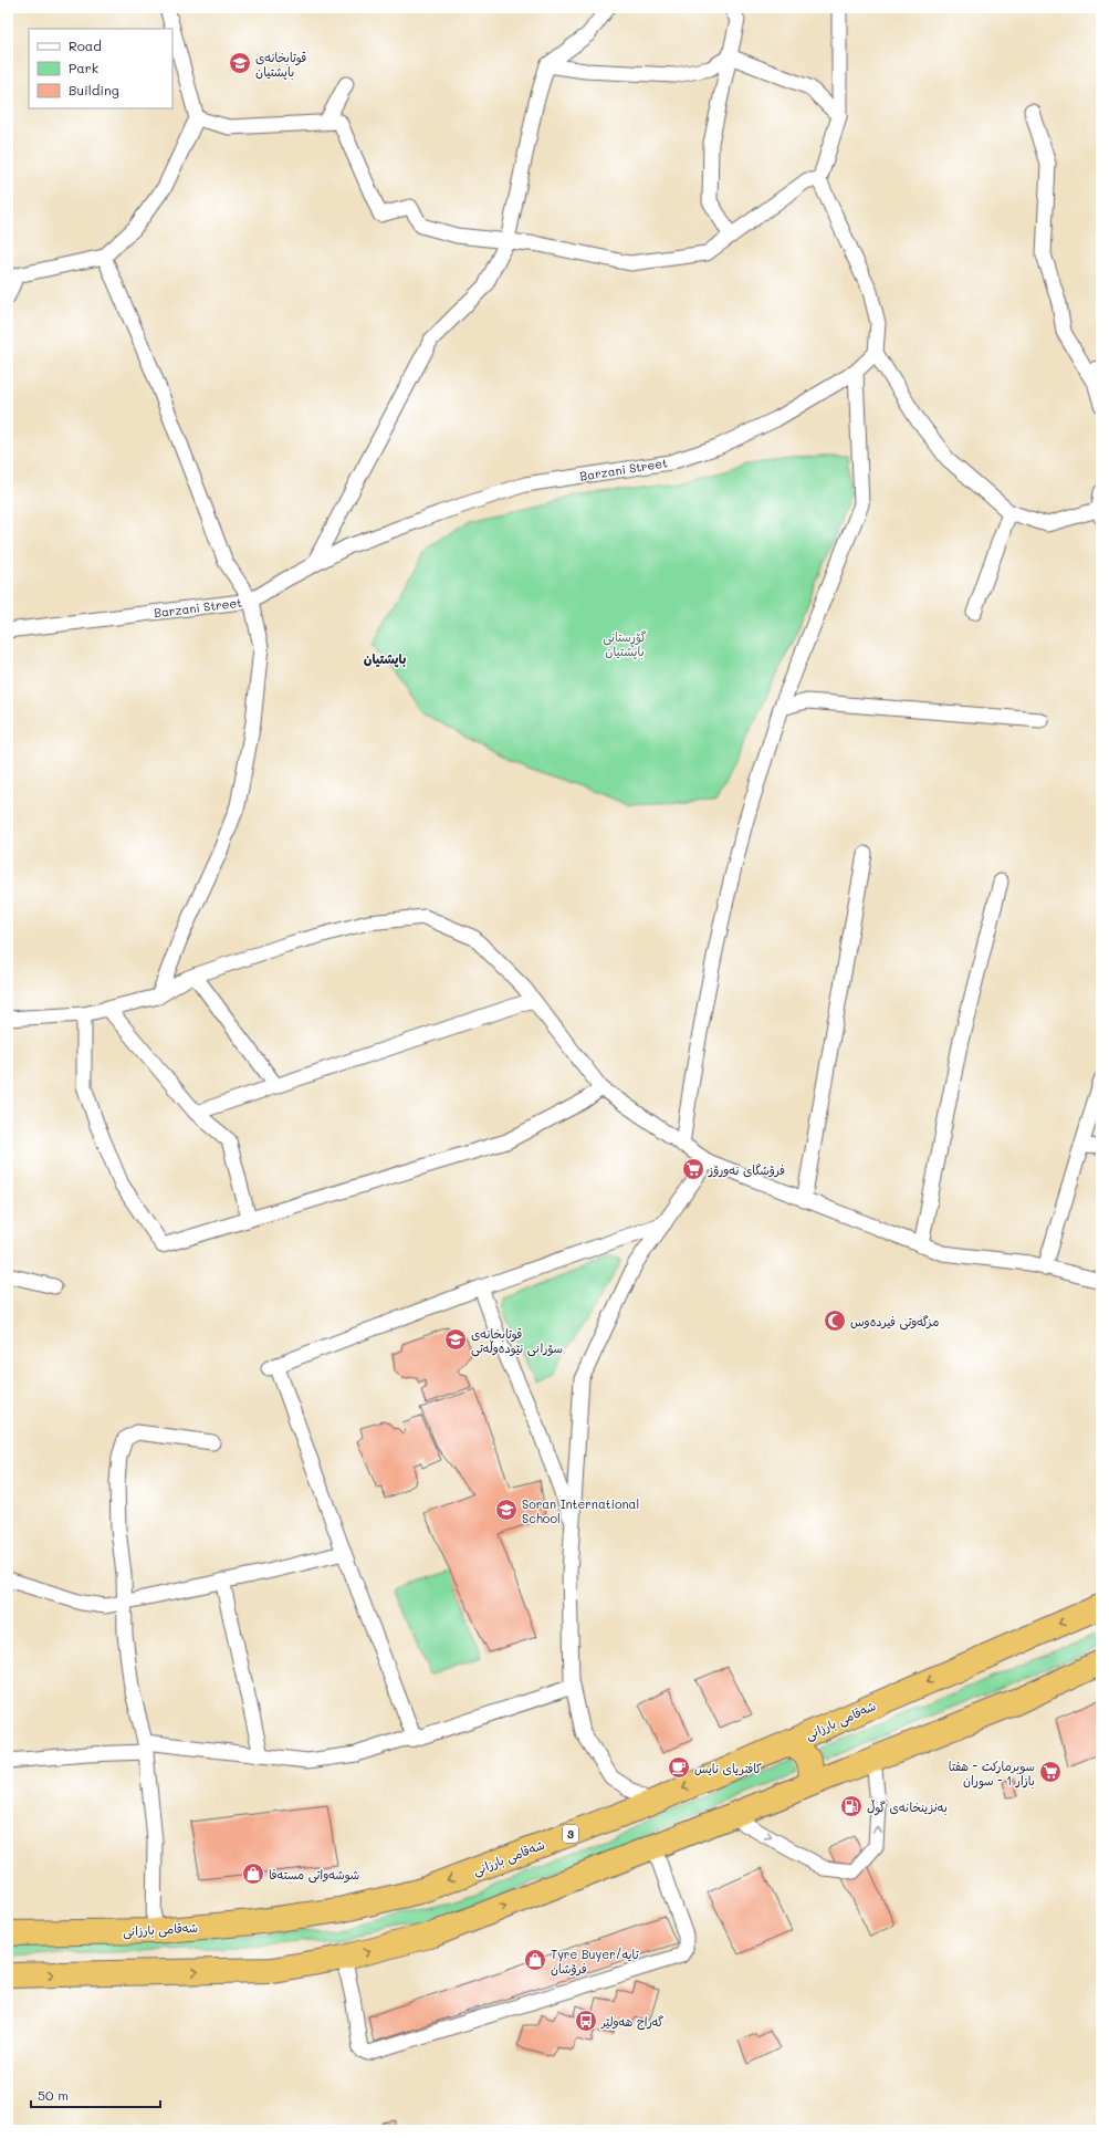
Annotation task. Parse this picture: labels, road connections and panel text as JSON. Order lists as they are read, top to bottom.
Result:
{
  "streets": {
    "highway": ["شەقامی بارزانی", "3"],
    "street": ["Barzani Street"]
  },
  "districts": ["باپشتیان"],
  "parks": ["گۆڕستانی باپشتیان"],
  "places": {
    "school or university": ["قوتابخانەی باپشتیان", "قوتابخانەی سۆرانی نێودەوڵەتی", "Soran International School"],
    "supermarket": ["فرۆشگای نەورۆز", "سوبرماركت - هفتا بازار 1 - سوران"],
    "mosque": ["مزگەوتی فیردەوس"],
    "cafe": ["کافتریای نایس"],
    "fuel station": ["بەنزینخانەی گوڵ"],
    "shop": ["شوشەواتی مستەفا", "Tyre Buyer/تایە فرۆشان"],
    "bus stop": ["گەراج هەولێر"]
  },
  "legend": ["Road", "Park", "Building"],
  "scale_bar": "50 m"
}
